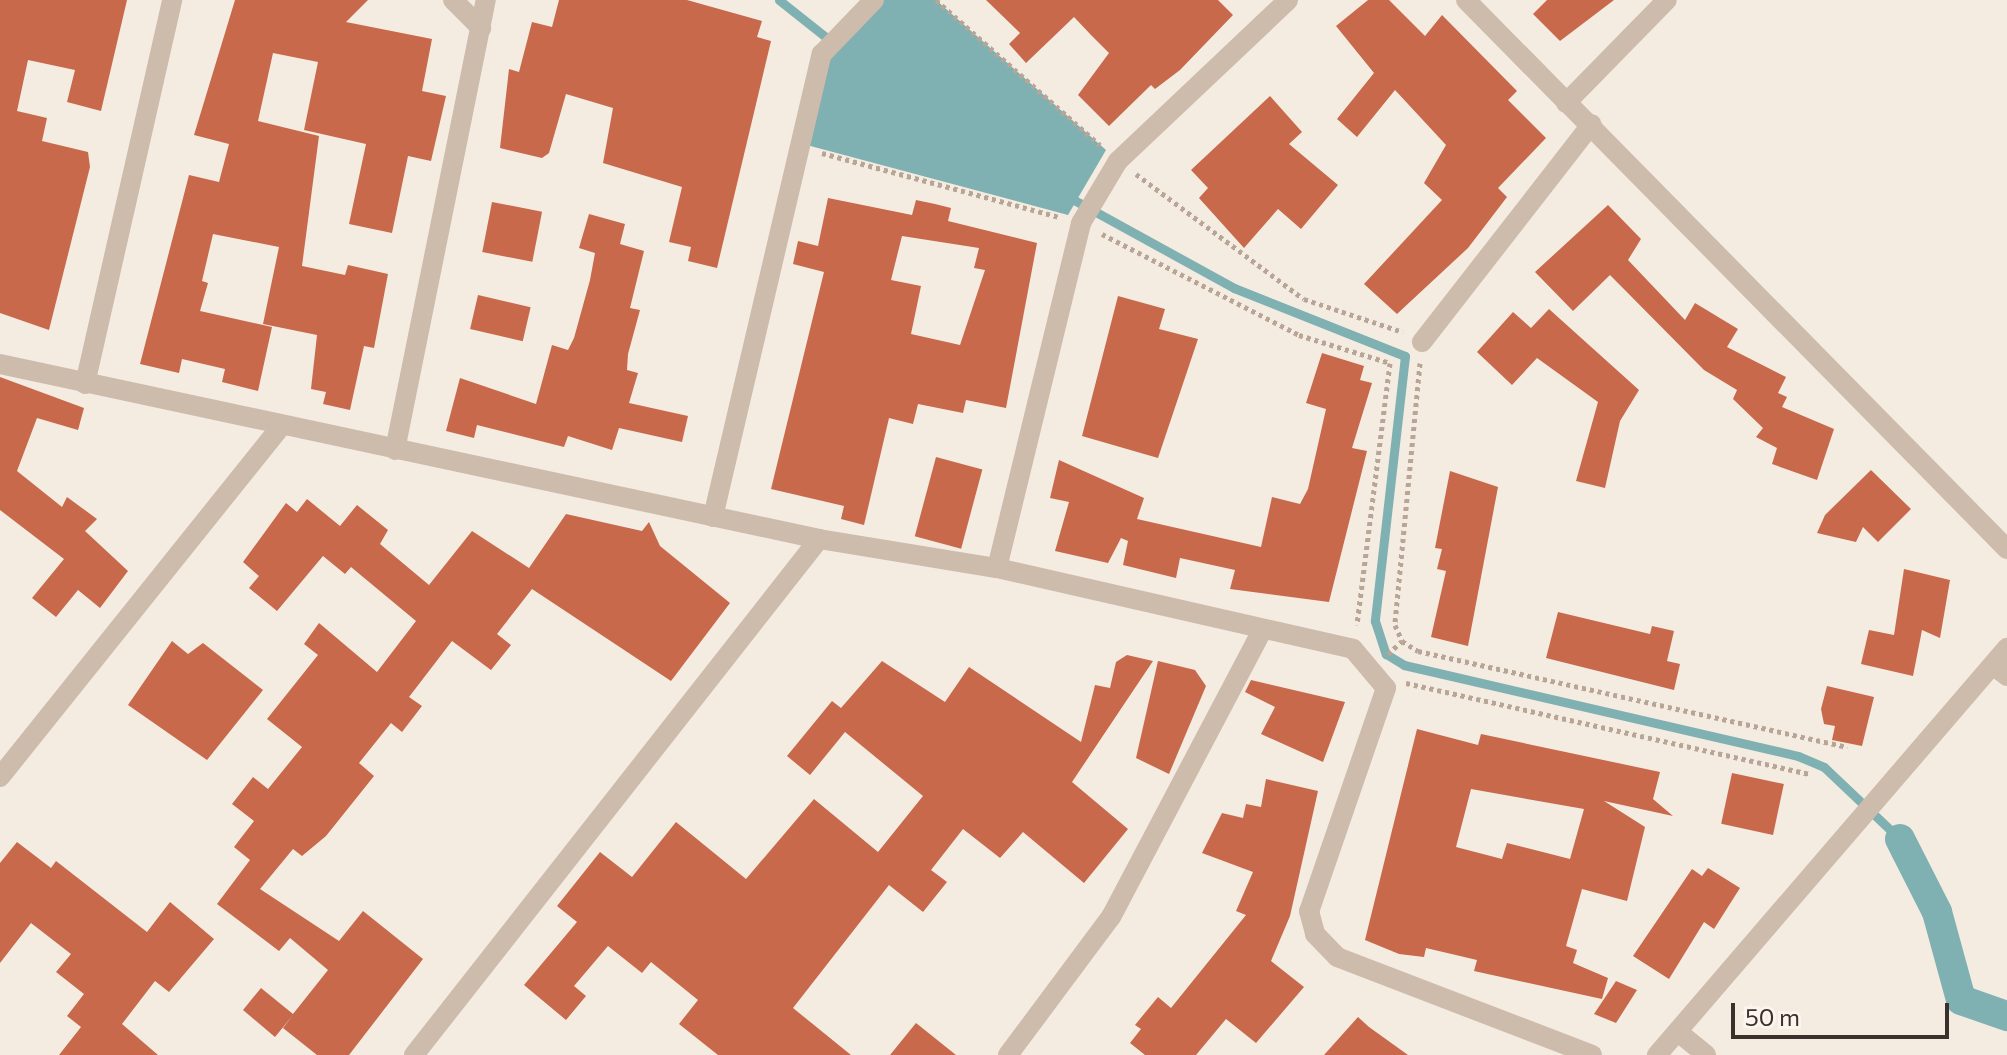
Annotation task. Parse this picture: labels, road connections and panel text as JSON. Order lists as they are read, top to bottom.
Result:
{
  "scale_bar": "50 m"
}
